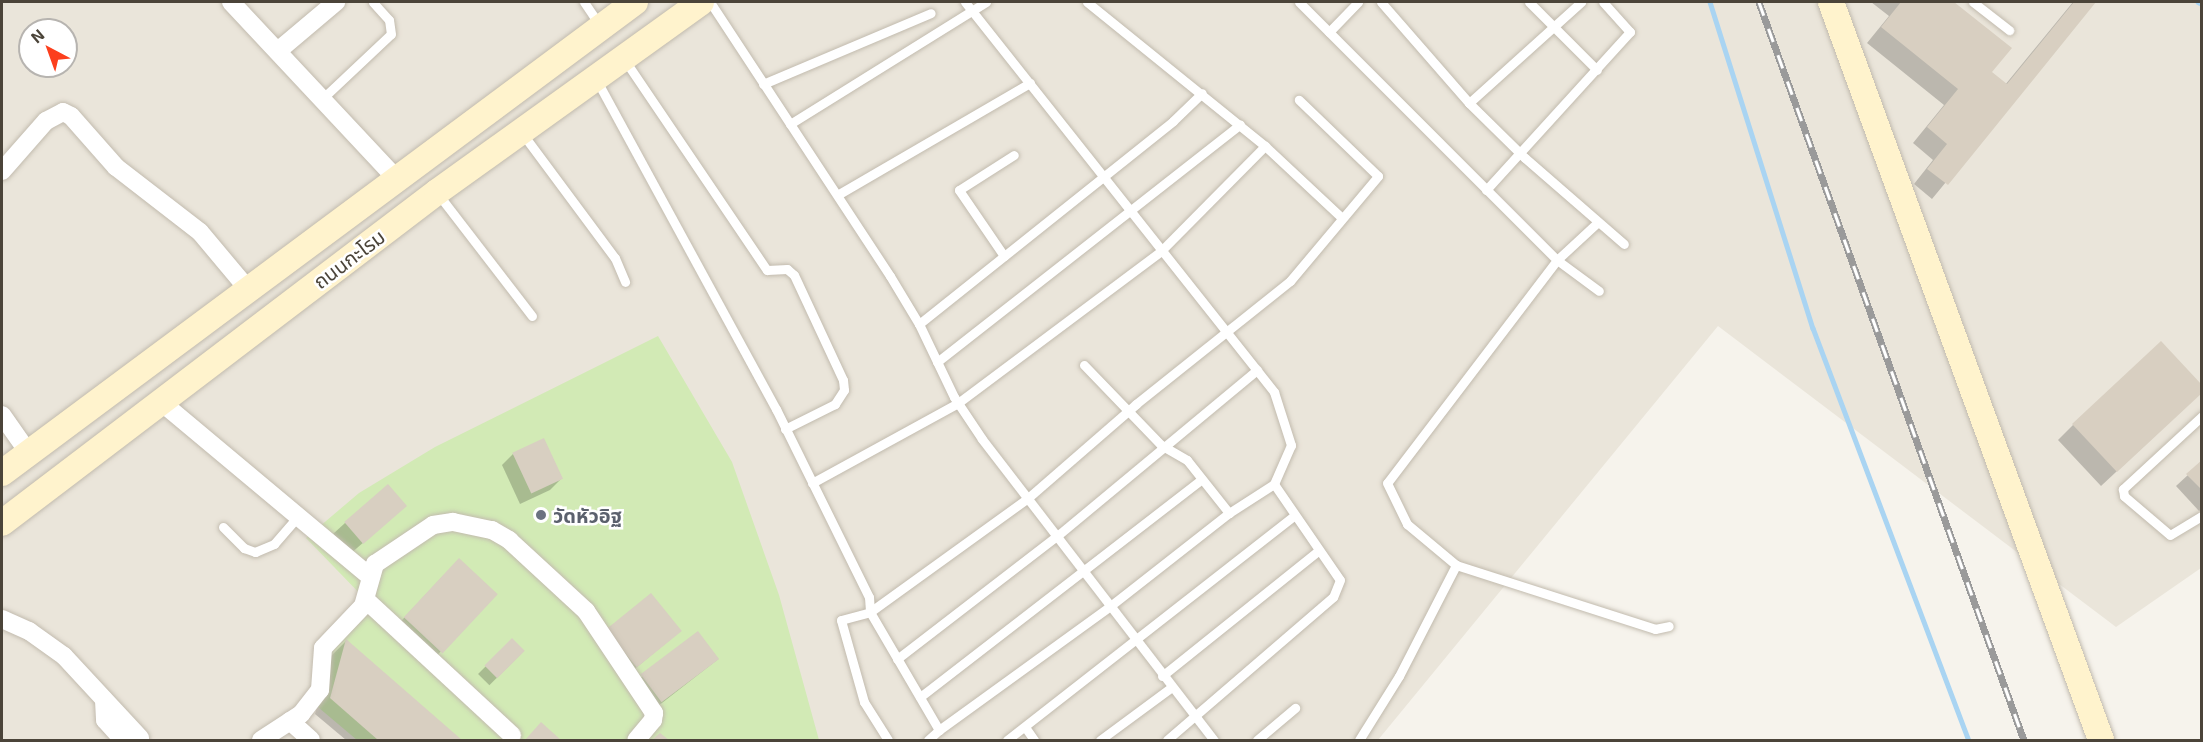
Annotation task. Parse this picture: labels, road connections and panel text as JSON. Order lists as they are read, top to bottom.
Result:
{
  "streets": {
    "main road": ["ถนนกะโรม"]
  },
  "places": ["วัดหัวอิฐ"],
  "north": "top left"
}
